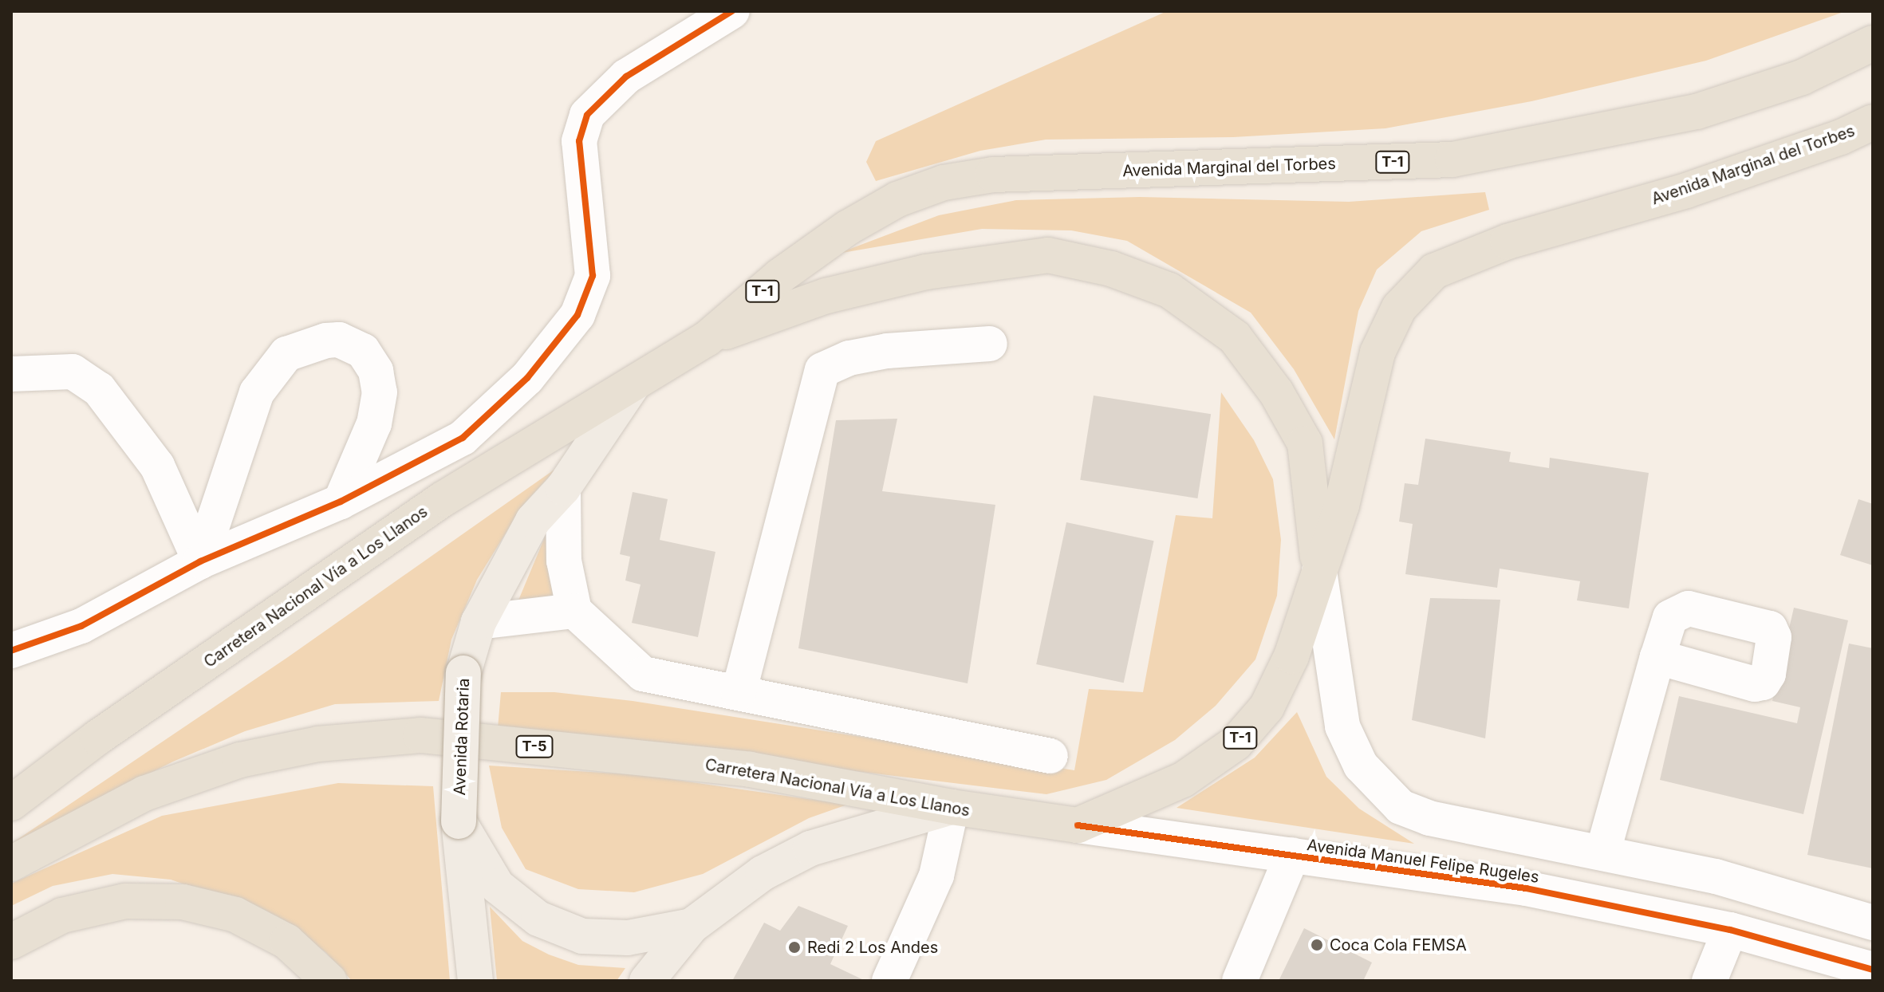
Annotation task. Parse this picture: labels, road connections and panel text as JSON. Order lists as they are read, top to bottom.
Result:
{
  "streets": {
    "highway": [
      "T-1",
      "Avenida Marginal del Torbes",
      "Carretera Nacional Vía a Los Llanos",
      "T-5"
    ],
    "main road": ["Avenida Rotaria"],
    "street": ["Avenida Manuel Felipe Rugeles"]
  },
  "crossings": [
    ["T-1", "Avenida Marginal del Torbes"],
    ["T-1", "Carretera Nacional Vía a Los Llanos"],
    ["T-1", "Avenida Manuel Felipe Rugeles"],
    ["Avenida Marginal del Torbes", "Carretera Nacional Vía a Los Llanos"],
    ["Avenida Marginal del Torbes", "Avenida Rotaria"],
    ["Carretera Nacional Vía a Los Llanos", "Avenida Rotaria"],
    ["Carretera Nacional Vía a Los Llanos", "Avenida Manuel Felipe Rugeles"]
  ],
  "places": ["Coca Cola FEMSA", "Redi 2 Los Andes"]
}
